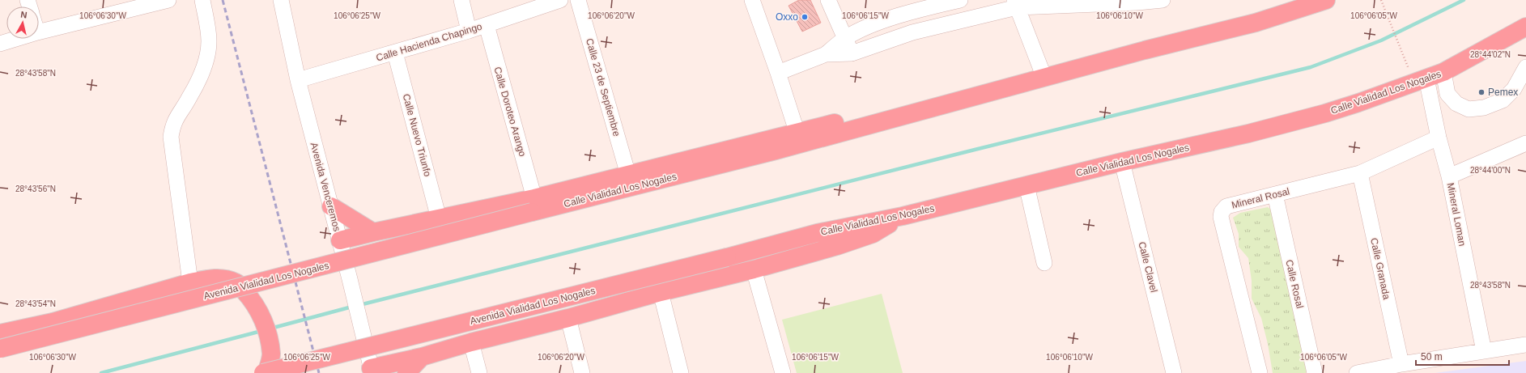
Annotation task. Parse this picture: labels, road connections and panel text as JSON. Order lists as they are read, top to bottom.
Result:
{
  "streets": {
    "highway": ["Calle Vialidad Los Nogales", "Avenida Vialidad Los Nogales"],
    "street": [
      "Calle Hacienda Chapingo",
      "Calle 23 de Septiembre",
      "Calle Doroteo Arango",
      "Calle Nuevo Triunfo",
      "Avenida Venceremos",
      "Mineral Rosal",
      "Mineral Loman",
      "Calle Clavel",
      "Calle Granada",
      "Calle Rosal"
    ]
  },
  "crossings": [
    ["Calle Hacienda Chapingo", "Calle Doroteo Arango"],
    ["Calle Hacienda Chapingo", "Calle Nuevo Triunfo"],
    ["Calle Hacienda Chapingo", "Avenida Venceremos"],
    ["Calle Vialidad Los Nogales", "Calle Doroteo Arango"],
    ["Calle Vialidad Los Nogales", "Mineral Loman"],
    ["Calle Vialidad Los Nogales", "Calle Clavel"],
    ["Calle Vialidad Los Nogales", "Avenida Vialidad Los Nogales"],
    ["Calle Doroteo Arango", "Avenida Vialidad Los Nogales"],
    ["Mineral Rosal", "Mineral Loman"],
    ["Mineral Rosal", "Calle Granada"],
    ["Mineral Rosal", "Calle Rosal"]
  ],
  "places": ["Oxxo", "Pemex"],
  "scale_bar": "50 m",
  "north": "top",
  "coordinates": [
    "106°06'30\"W",
    "106°06'25\"W",
    "106°06'20\"W",
    "106°06'15\"W",
    "106°06'10\"W",
    "106°06'05\"W",
    "28°44'02\"N",
    "28°43'58\"N",
    "28°44'00\"N",
    "28°43'56\"N",
    "28°43'54\"N"
  ]
}
